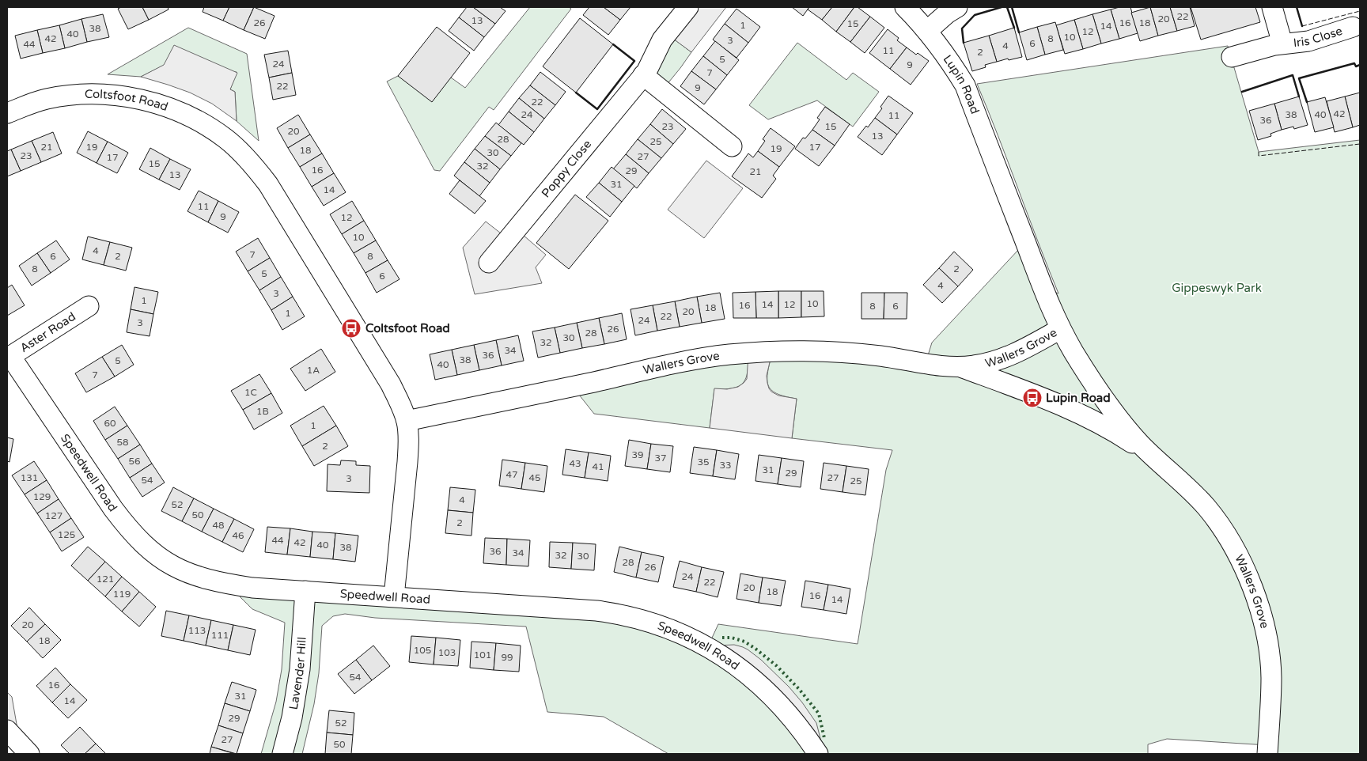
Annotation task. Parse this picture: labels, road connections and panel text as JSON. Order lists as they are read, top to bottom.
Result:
{
  "streets": {
    "street": [
      "Iris Close",
      "Lupin Road",
      "Coltsfoot Road",
      "Poppy Close",
      "Aster Road",
      "Wallers Grove",
      "Speedwell Road",
      "Lavender Hill"
    ]
  },
  "crossings": [
    ["Lupin Road", "Wallers Grove"],
    ["Coltsfoot Road", "Wallers Grove"],
    ["Coltsfoot Road", "Speedwell Road"],
    ["Aster Road", "Speedwell Road"],
    ["Speedwell Road", "Lavender Hill"]
  ],
  "parks": ["Gippeswyk Park"],
  "places": {
    "bus stop": ["Coltsfoot Road", "Lupin Road"]
  },
  "house_numbers": [
    "22",
    "20",
    "13",
    "26",
    "16",
    "18",
    "15",
    "1",
    "14",
    "38",
    "12",
    "40",
    "10",
    "42",
    "8",
    "3",
    "6",
    "44",
    "4",
    "11",
    "2",
    "5",
    "24",
    "9",
    "7",
    "22",
    "9",
    "22",
    "42",
    "24",
    "38",
    "40",
    "11",
    "36",
    "23",
    "15",
    "20",
    "13",
    "28",
    "25",
    "21",
    "19",
    "17",
    "19",
    "18",
    "30",
    "23",
    "27",
    "17",
    "15",
    "32",
    "16",
    "29",
    "21",
    "13",
    "31",
    "14",
    "11",
    "9",
    "12",
    "10",
    "4",
    "7",
    "6",
    "2",
    "8",
    "8",
    "2",
    "5",
    "6",
    "4",
    "3",
    "1",
    "10",
    "14",
    "12",
    "16",
    "8",
    "6",
    "18",
    "20",
    "1",
    "22",
    "24",
    "3",
    "26",
    "28",
    "30",
    "32",
    "34",
    "36",
    "38",
    "5",
    "40",
    "1A",
    "7",
    "1C",
    "1B",
    "60",
    "1",
    "58",
    "2",
    "39",
    "37",
    "56",
    "35",
    "43",
    "33",
    "41",
    "31",
    "29",
    "47",
    "131",
    "45",
    "27",
    "3",
    "54",
    "25",
    "129",
    "4",
    "52",
    "50",
    "127",
    "2",
    "48",
    "125",
    "46",
    "44",
    "42",
    "40",
    "38",
    "36",
    "34",
    "32",
    "30",
    "28",
    "26",
    "24",
    "121",
    "22",
    "20",
    "18",
    "119",
    "16",
    "14",
    "20",
    "113",
    "111",
    "18",
    "105",
    "103",
    "101",
    "99",
    "54",
    "16",
    "31",
    "14",
    "29",
    "52",
    "27",
    "50"
  ]
}
